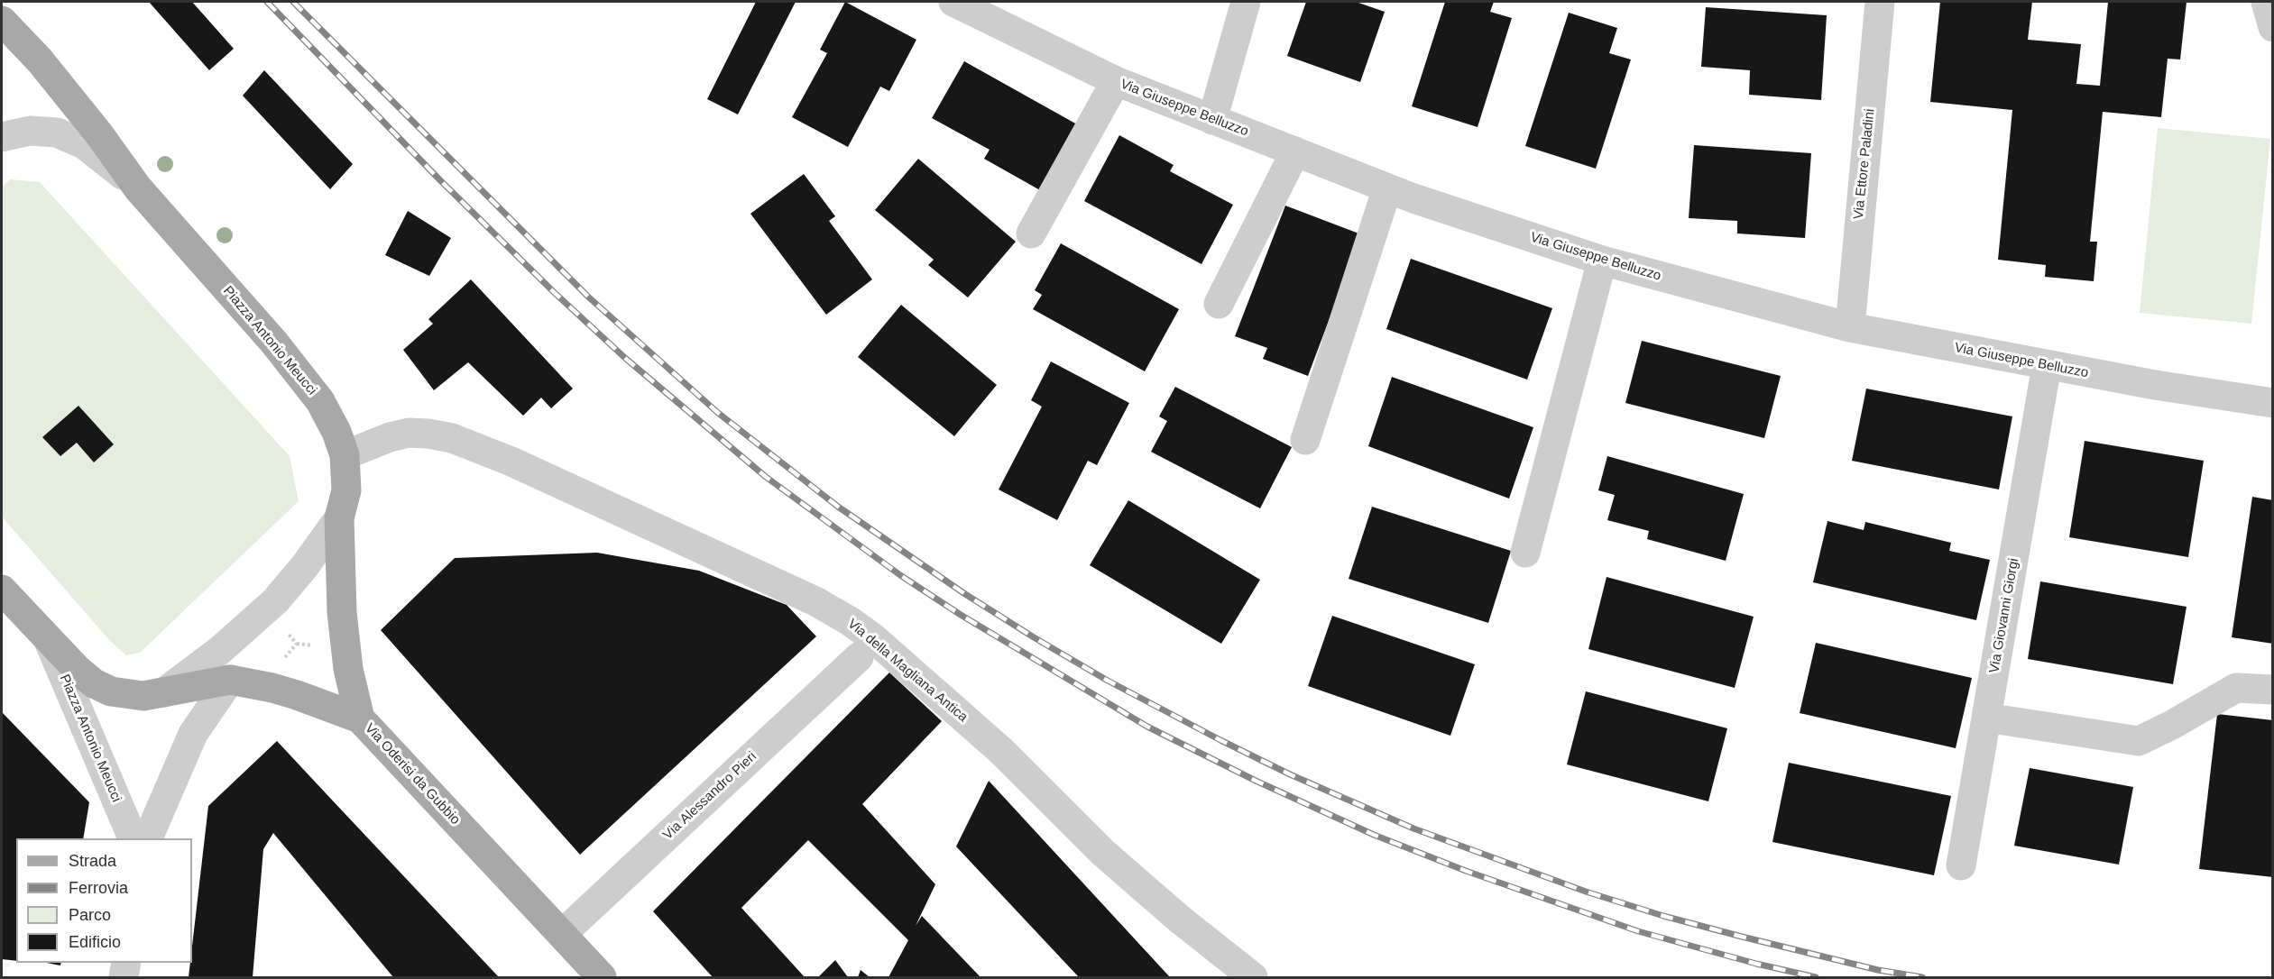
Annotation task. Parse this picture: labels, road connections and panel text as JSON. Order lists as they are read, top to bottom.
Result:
{
  "streets": {
    "main road": ["Piazza Antonio Meucci", "Via Oderisi da Gubbio"],
    "street": [
      "Via Giuseppe Belluzzo",
      "Via Ettore Paladini",
      "Via Giovanni Giorgi",
      "Via della Magliana Antica",
      "Via Alessandro Pieri"
    ]
  },
  "crossings": [
    ["Via Giuseppe Belluzzo", "Via Ettore Paladini"],
    ["Via Giuseppe Belluzzo", "Via Giovanni Giorgi"],
    ["Piazza Antonio Meucci", "Via della Magliana Antica"],
    ["Piazza Antonio Meucci", "Via Oderisi da Gubbio"],
    ["Via Oderisi da Gubbio", "Via Alessandro Pieri"]
  ],
  "legend": [
    "Strada",
    "Ferrovia",
    "Parco",
    "Edificio"
  ]
}
